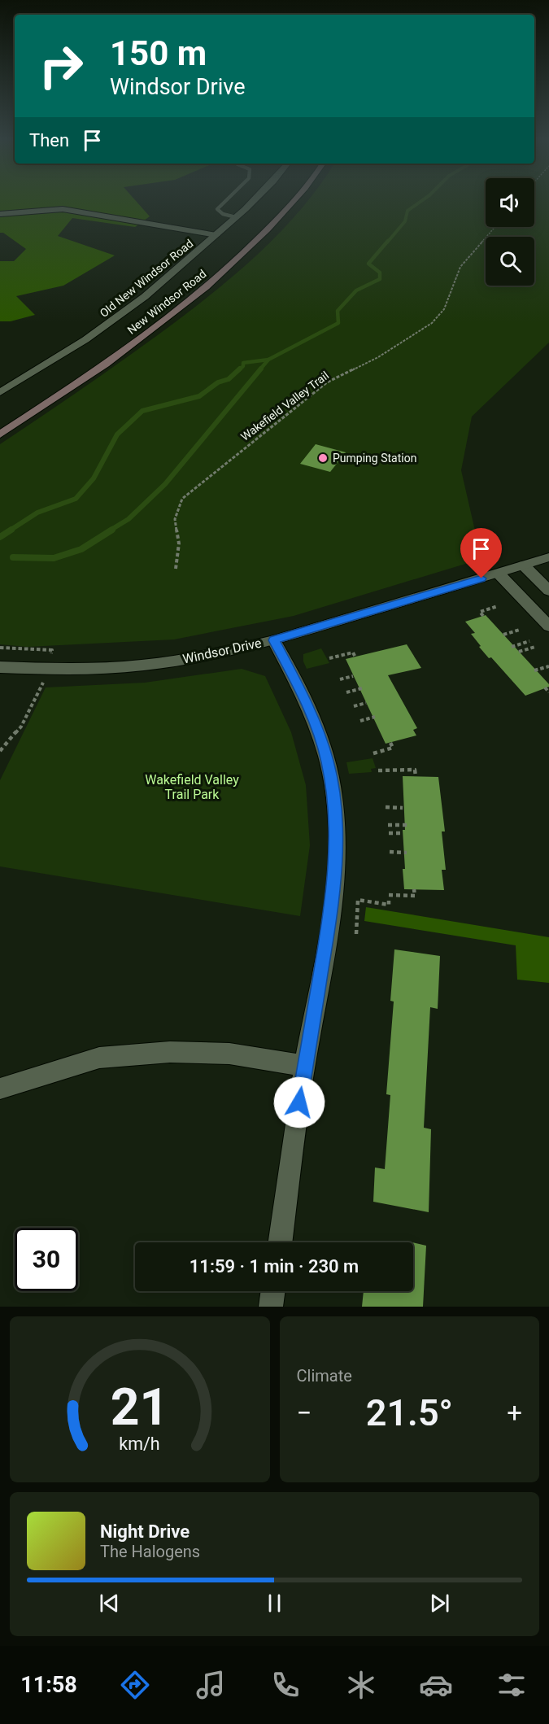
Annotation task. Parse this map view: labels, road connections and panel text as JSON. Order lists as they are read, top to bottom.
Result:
{
  "streets": {
    "main road": ["New Windsor Road"],
    "street": ["Old New Windsor Road", "Windsor Drive"],
    "path": ["Wakefield Valley Trail"]
  },
  "parks": ["Wakefield Valley Trail Park"],
  "places": ["Pumping Station"],
  "page": {
    "turn": ["150 m", "Windsor Drive"],
    "then": "Then",
    "limit": "30",
    "trip": "11:59 · 1 min · 230 m",
    "tile": "Climate",
    "heat": ["−", "21.5°", "+"],
    "song": ["Night Drive", "The Halogens"],
    "tabs": "11:58",
    "gauge": ["21", "km/h"]
  }
}
